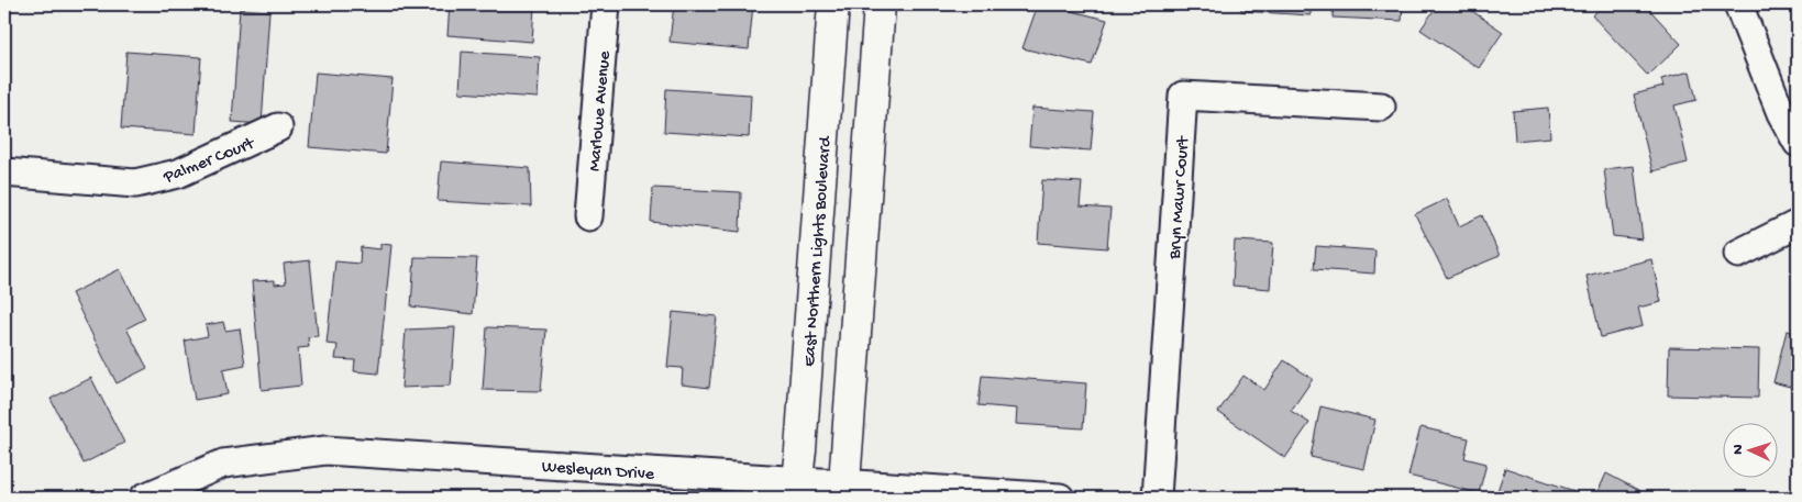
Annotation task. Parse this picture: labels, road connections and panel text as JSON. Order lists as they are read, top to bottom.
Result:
{
  "streets": {
    "main road": ["East Northern Lights Boulevard"],
    "street": [
      "Marlowe Avenue",
      "Palmer Court",
      "Bryn Mawr Court",
      "Wesleyan Drive"
    ]
  },
  "crossings": [
    ["East Northern Lights Boulevard", "Wesleyan Drive"]
  ],
  "north": "left"
}
